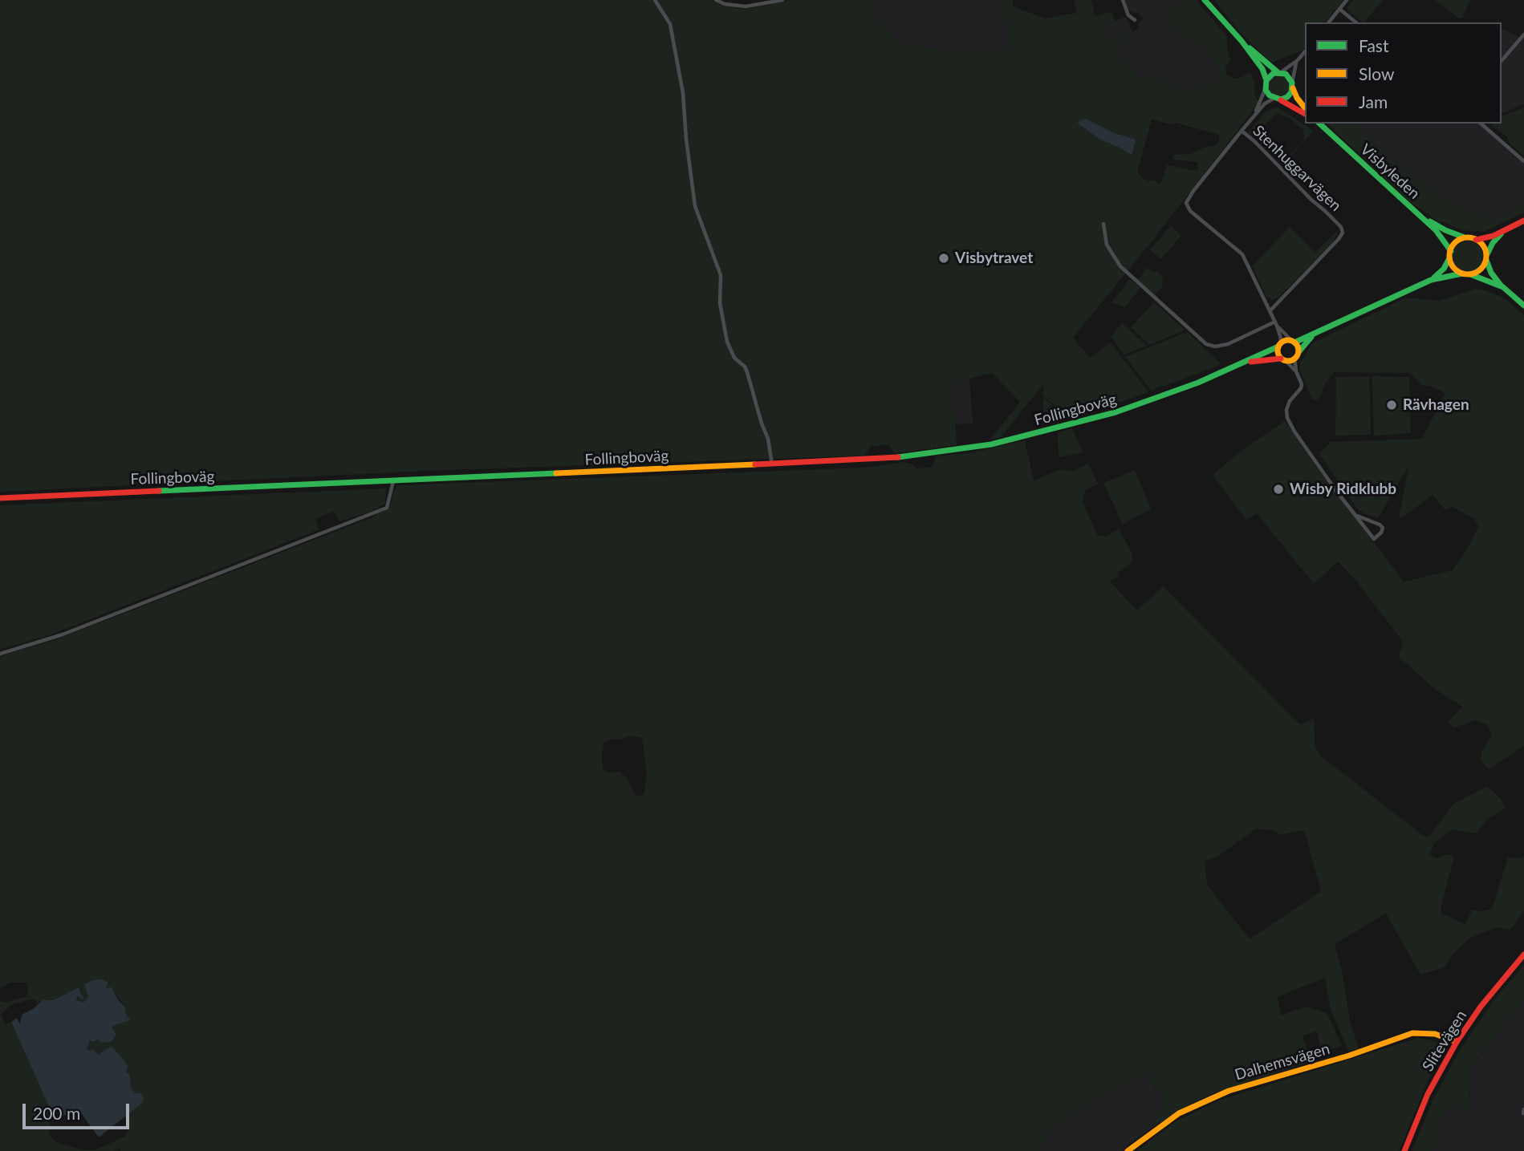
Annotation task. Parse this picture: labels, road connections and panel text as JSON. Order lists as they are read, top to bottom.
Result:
{
  "streets": {
    "main road": [
      "Visbyleden",
      "Follingboväg",
      "Slitevägen",
      "Dalhemsvägen"
    ],
    "street": ["Stenhuggarvägen"]
  },
  "crossings": [
    ["Slitevägen", "Dalhemsvägen"]
  ],
  "places": ["Visbytravet", "Rävhagen", "Wisby Ridklubb"],
  "legend": ["Fast", "Slow", "Jam"],
  "scale_bar": "200 m"
}
